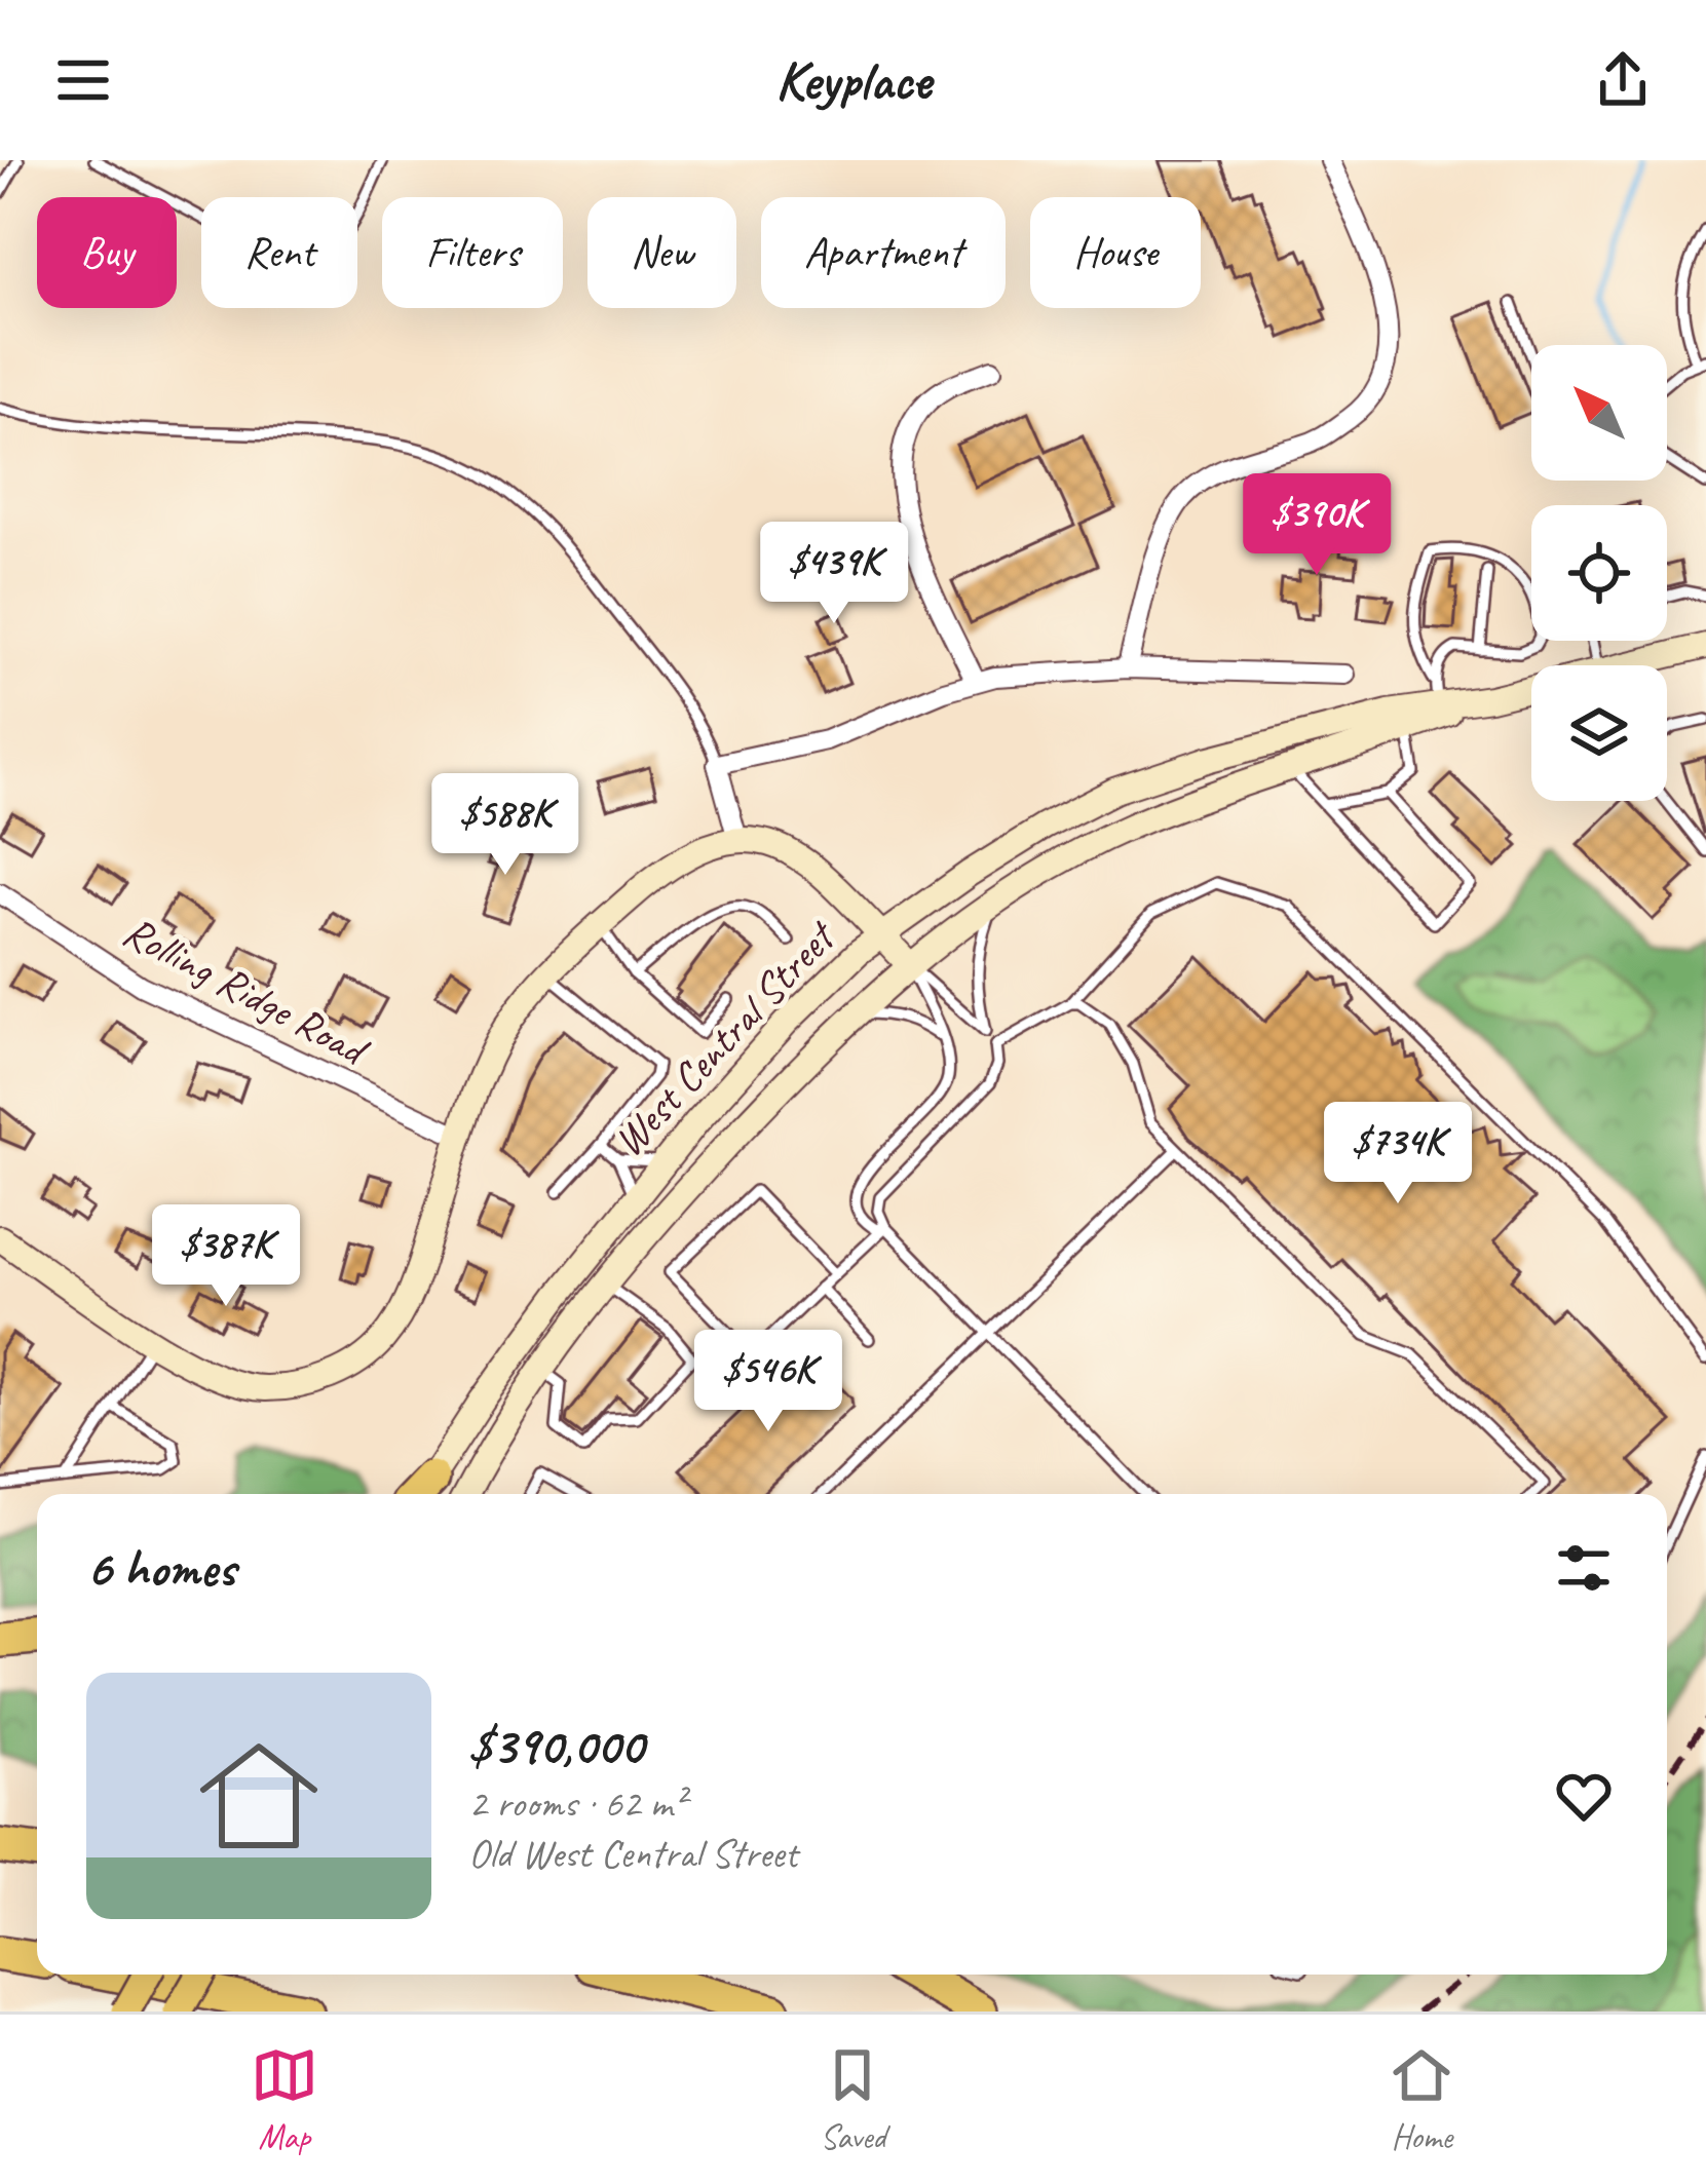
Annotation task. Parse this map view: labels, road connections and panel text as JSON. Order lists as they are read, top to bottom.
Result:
{
  "streets": {
    "main road": ["West Central Street"],
    "street": ["Rolling Ridge Road"]
  },
  "north": "top left",
  "page": {
    "header": "Keyplace",
    "chip": [
      "Buy",
      "Rent",
      "Filters",
      "New",
      "Apartment",
      "House"
    ],
    "price": [
      "$390K",
      "$439K",
      "$588K",
      "$734K",
      "$387K",
      "$546K"
    ],
    "heading": "6 homes",
    "list": [
      {
        "name": "$390,000",
        "note": "2 rooms · 62 m² · Old West Central Street"
      }
    ],
    "tabs": ["Map", "Saved", "Home"]
  }
}
